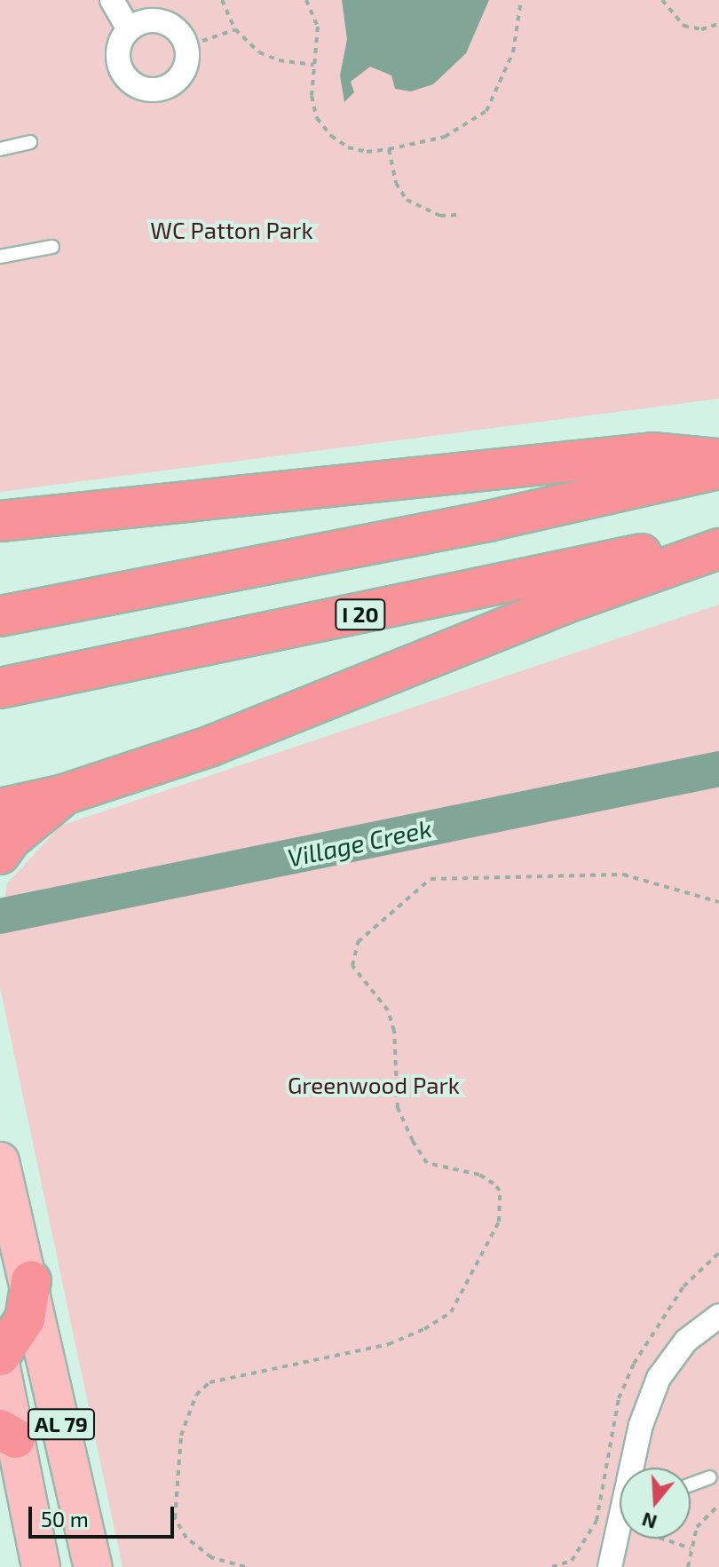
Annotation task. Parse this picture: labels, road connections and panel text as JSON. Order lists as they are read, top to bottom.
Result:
{
  "streets": {
    "highway": ["I 20"],
    "main road": ["AL 79"]
  },
  "water": ["Village Creek"],
  "parks": ["WC Patton Park", "Greenwood Park"],
  "scale_bar": "50 m",
  "north": "bottom"
}
